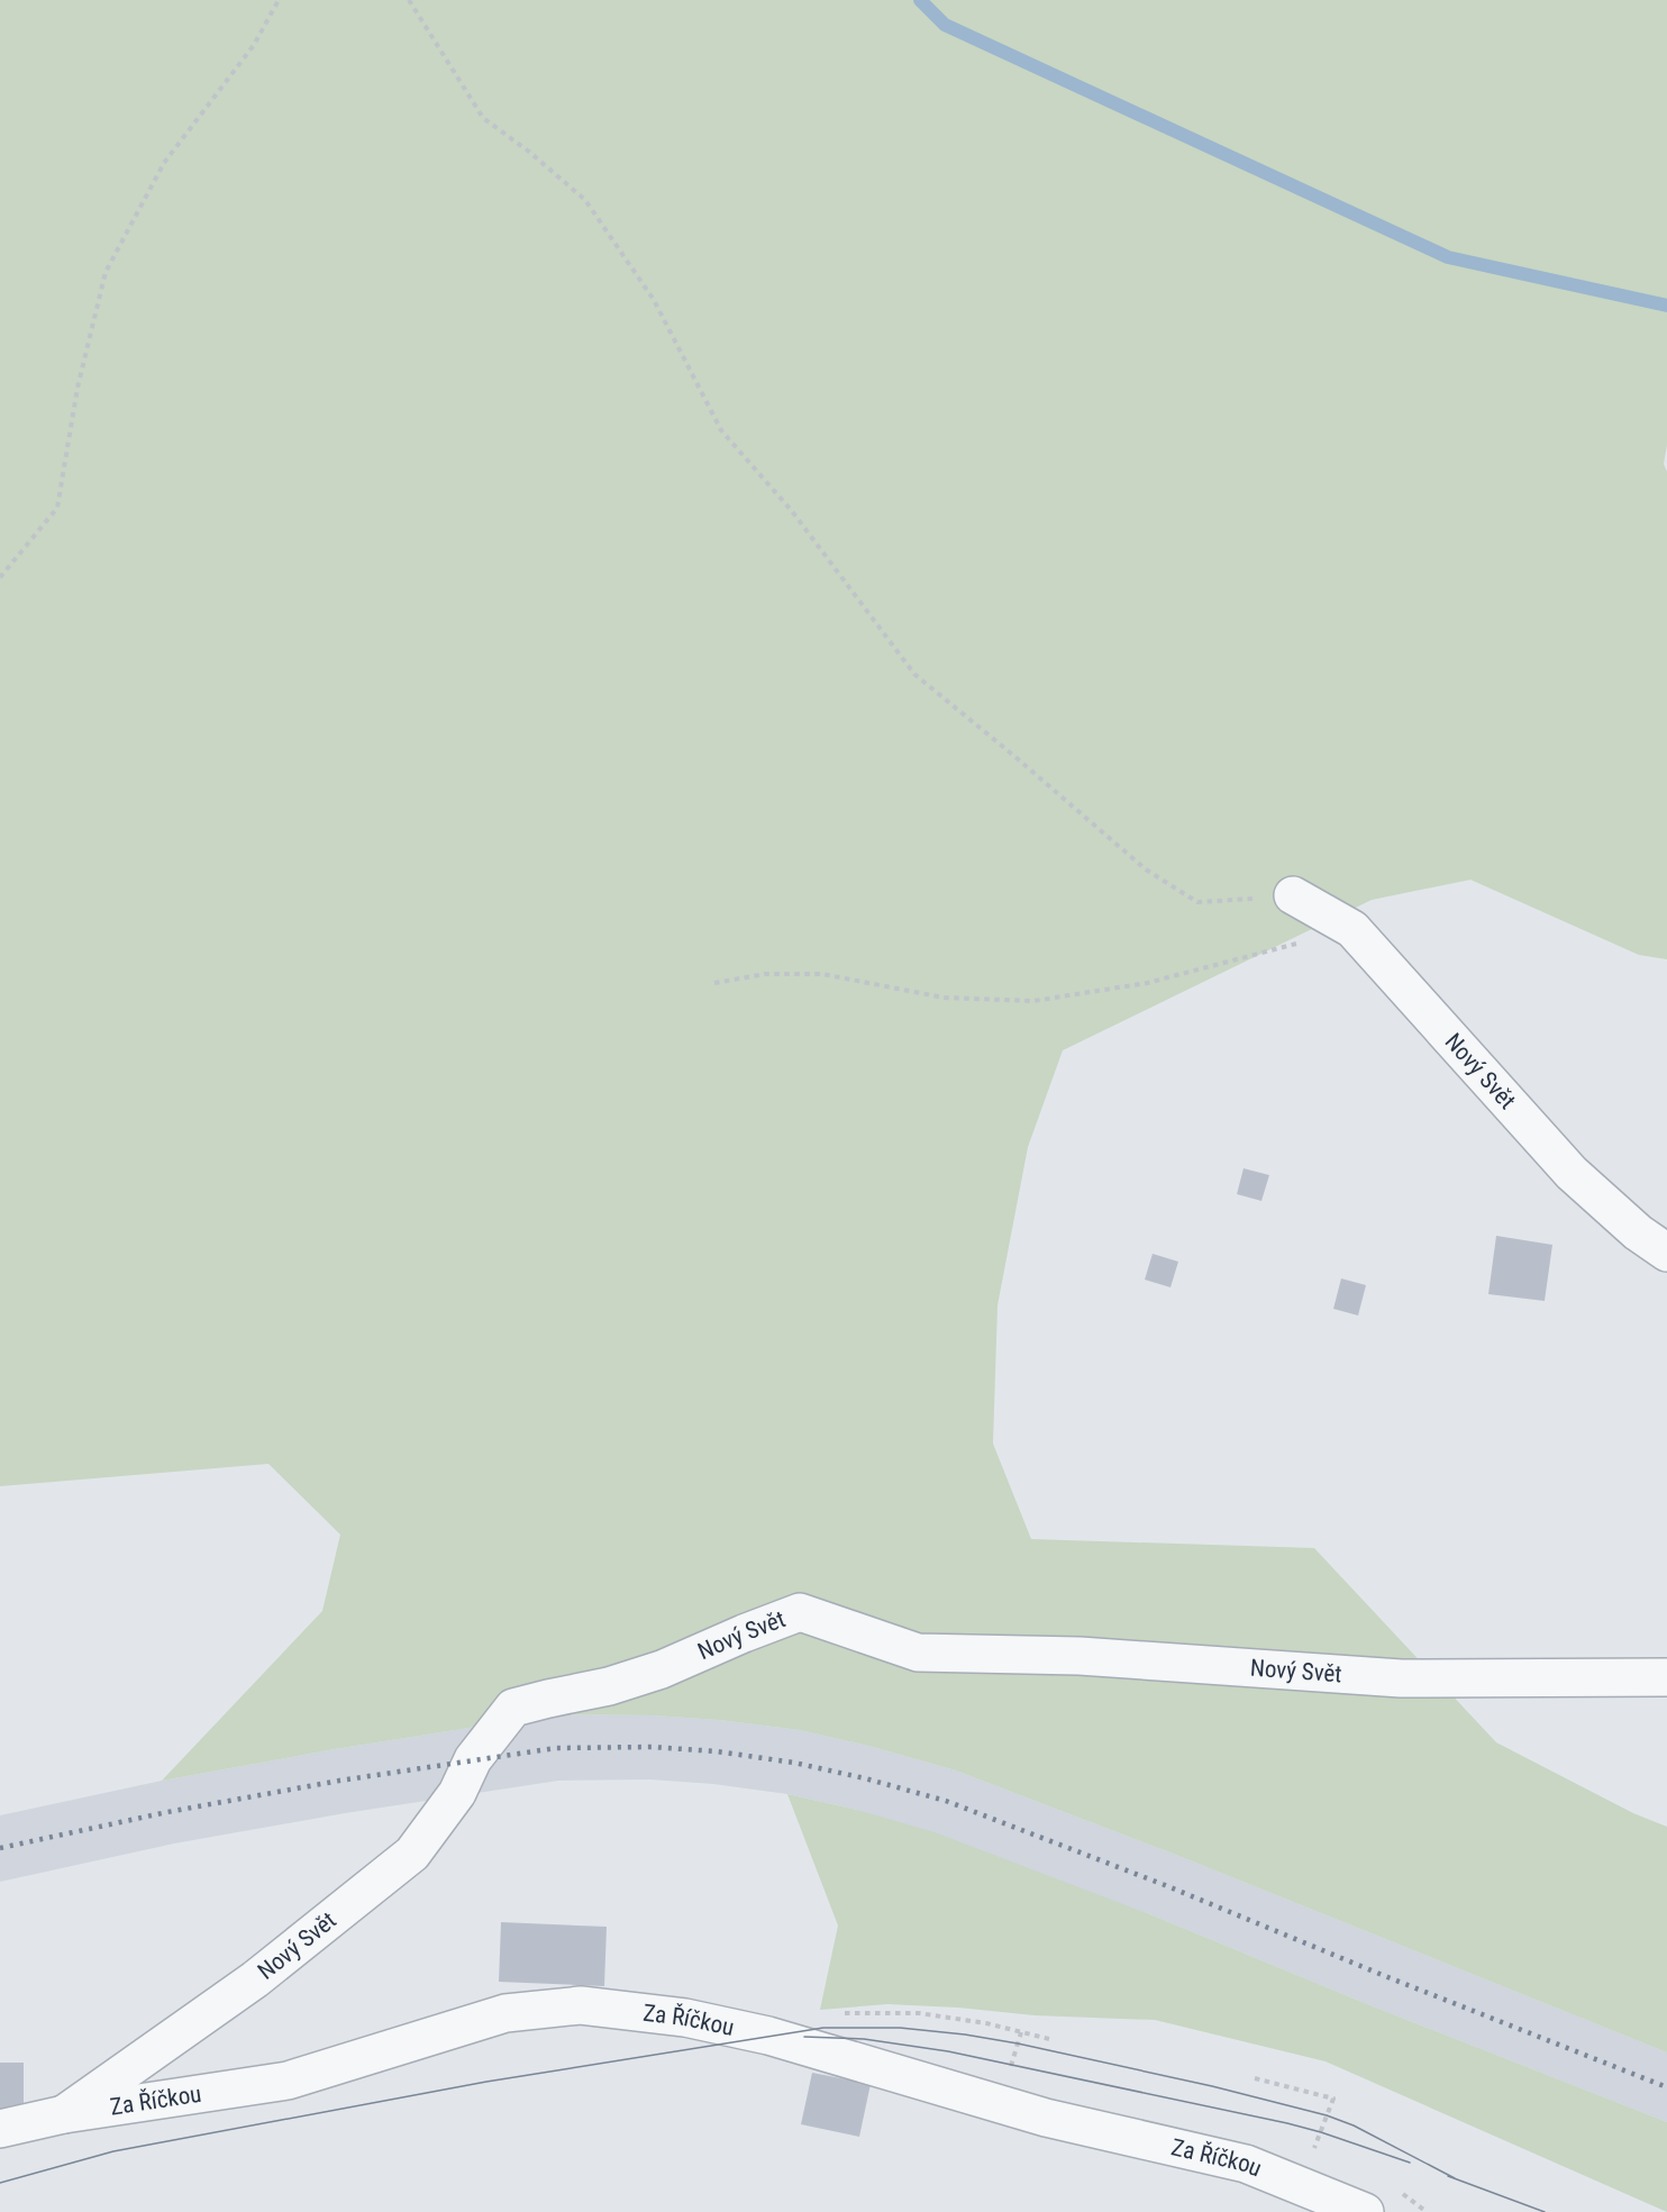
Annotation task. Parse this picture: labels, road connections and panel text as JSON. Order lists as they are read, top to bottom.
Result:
{
  "streets": {
    "lane": ["Nový Svět", "Za Říčkou"]
  },
  "crossings": [
    ["Nový Svět", "Za Říčkou"]
  ]
}
